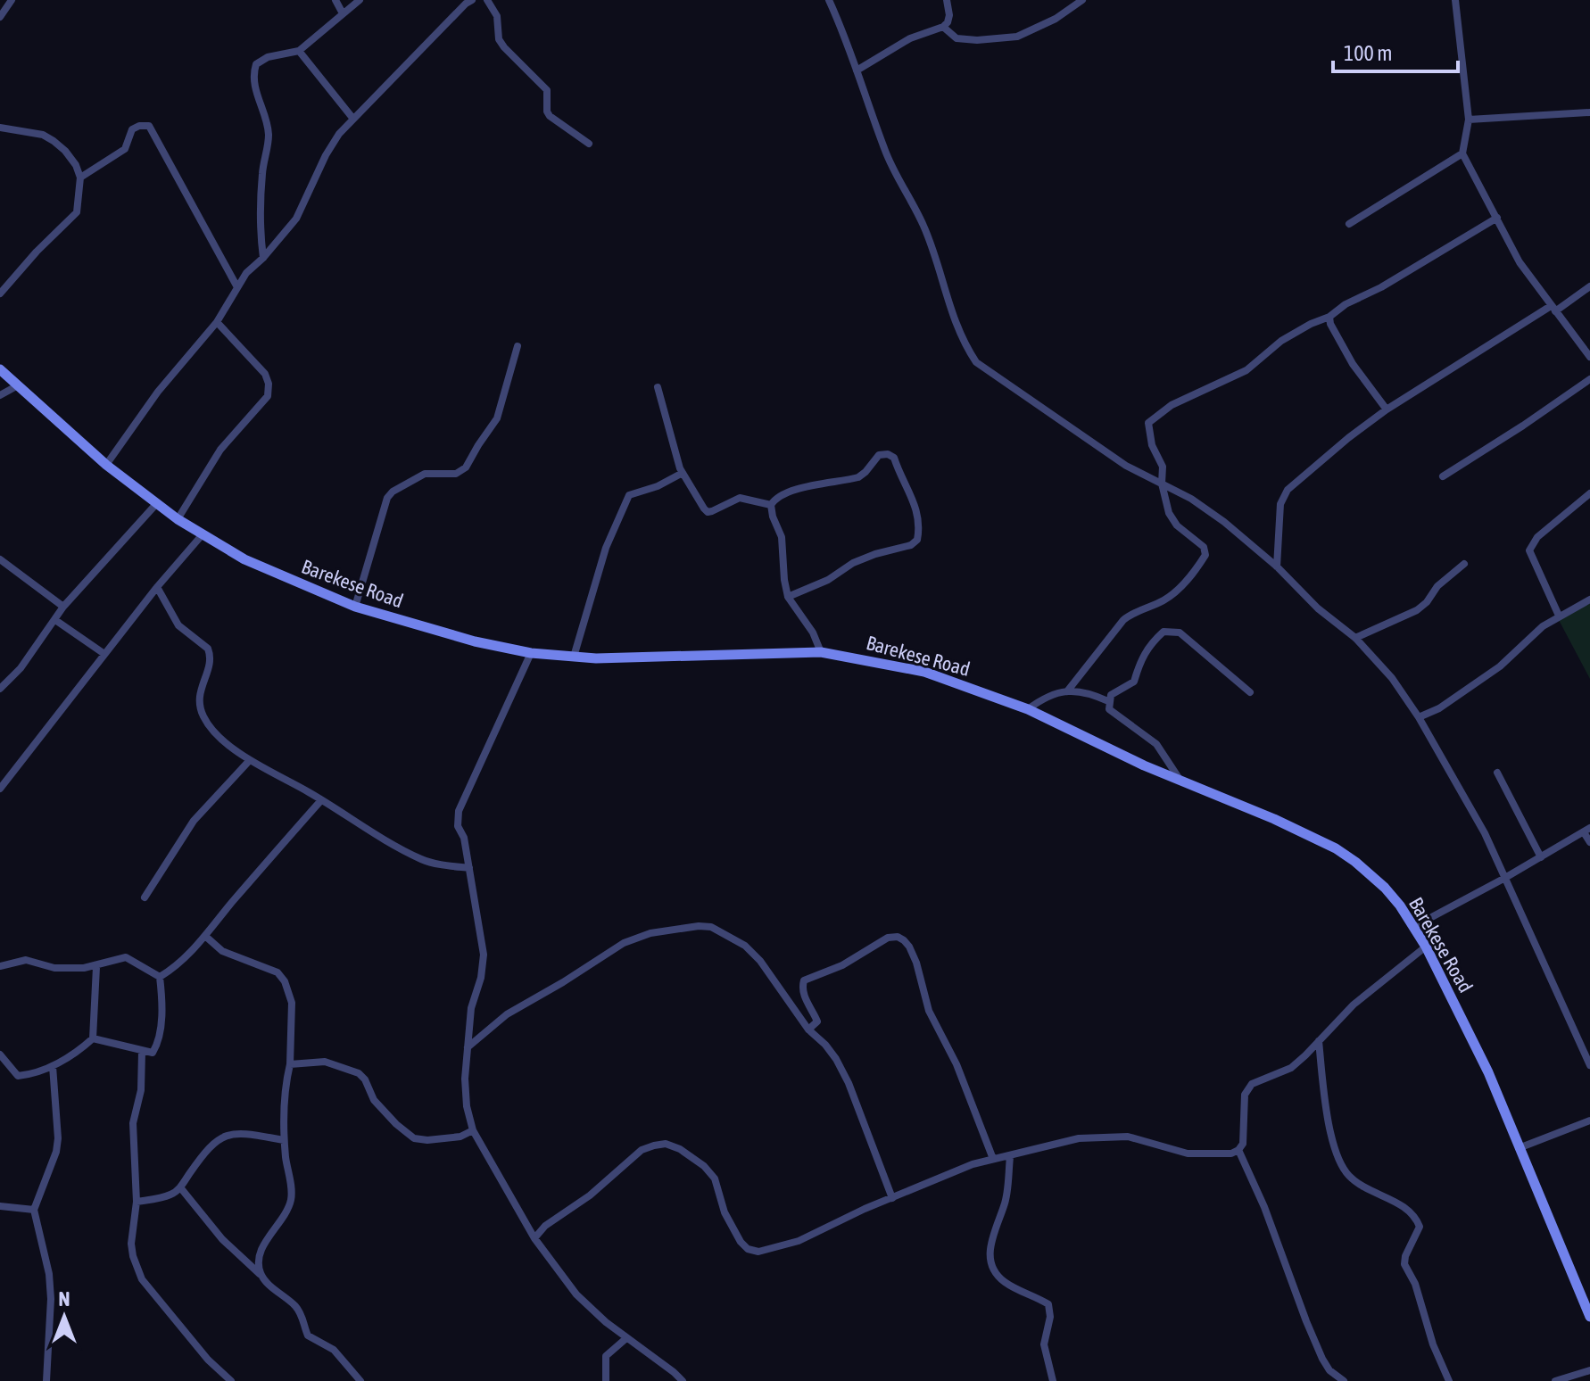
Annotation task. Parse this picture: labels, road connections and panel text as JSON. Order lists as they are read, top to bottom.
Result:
{
  "streets": {
    "main road": ["Barekese Road"]
  },
  "scale_bar": "100 m",
  "north": "top"
}
